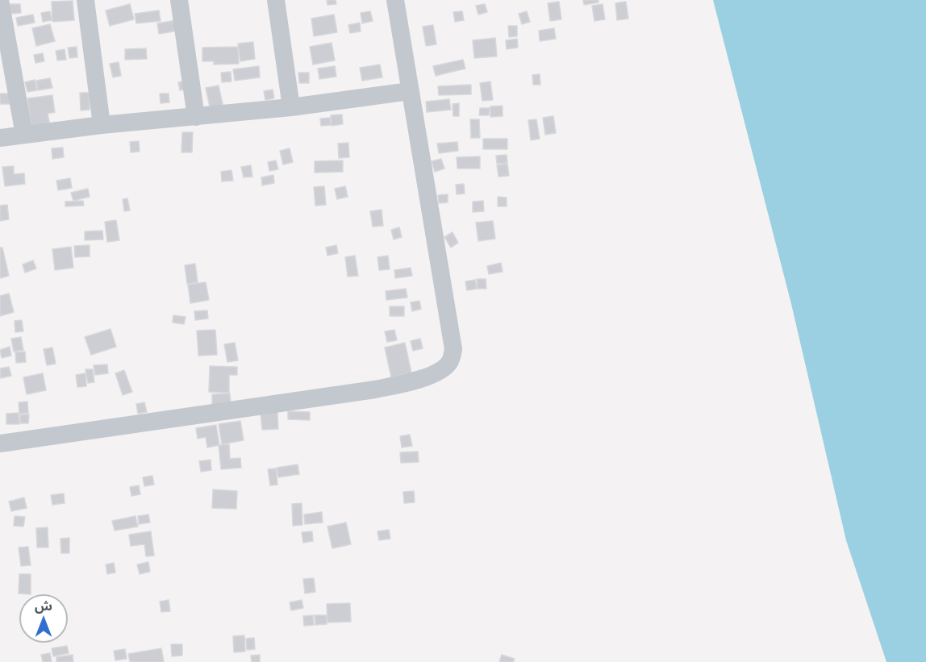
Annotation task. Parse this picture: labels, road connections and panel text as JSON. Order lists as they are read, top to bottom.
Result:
{
  "north": "top"
}
